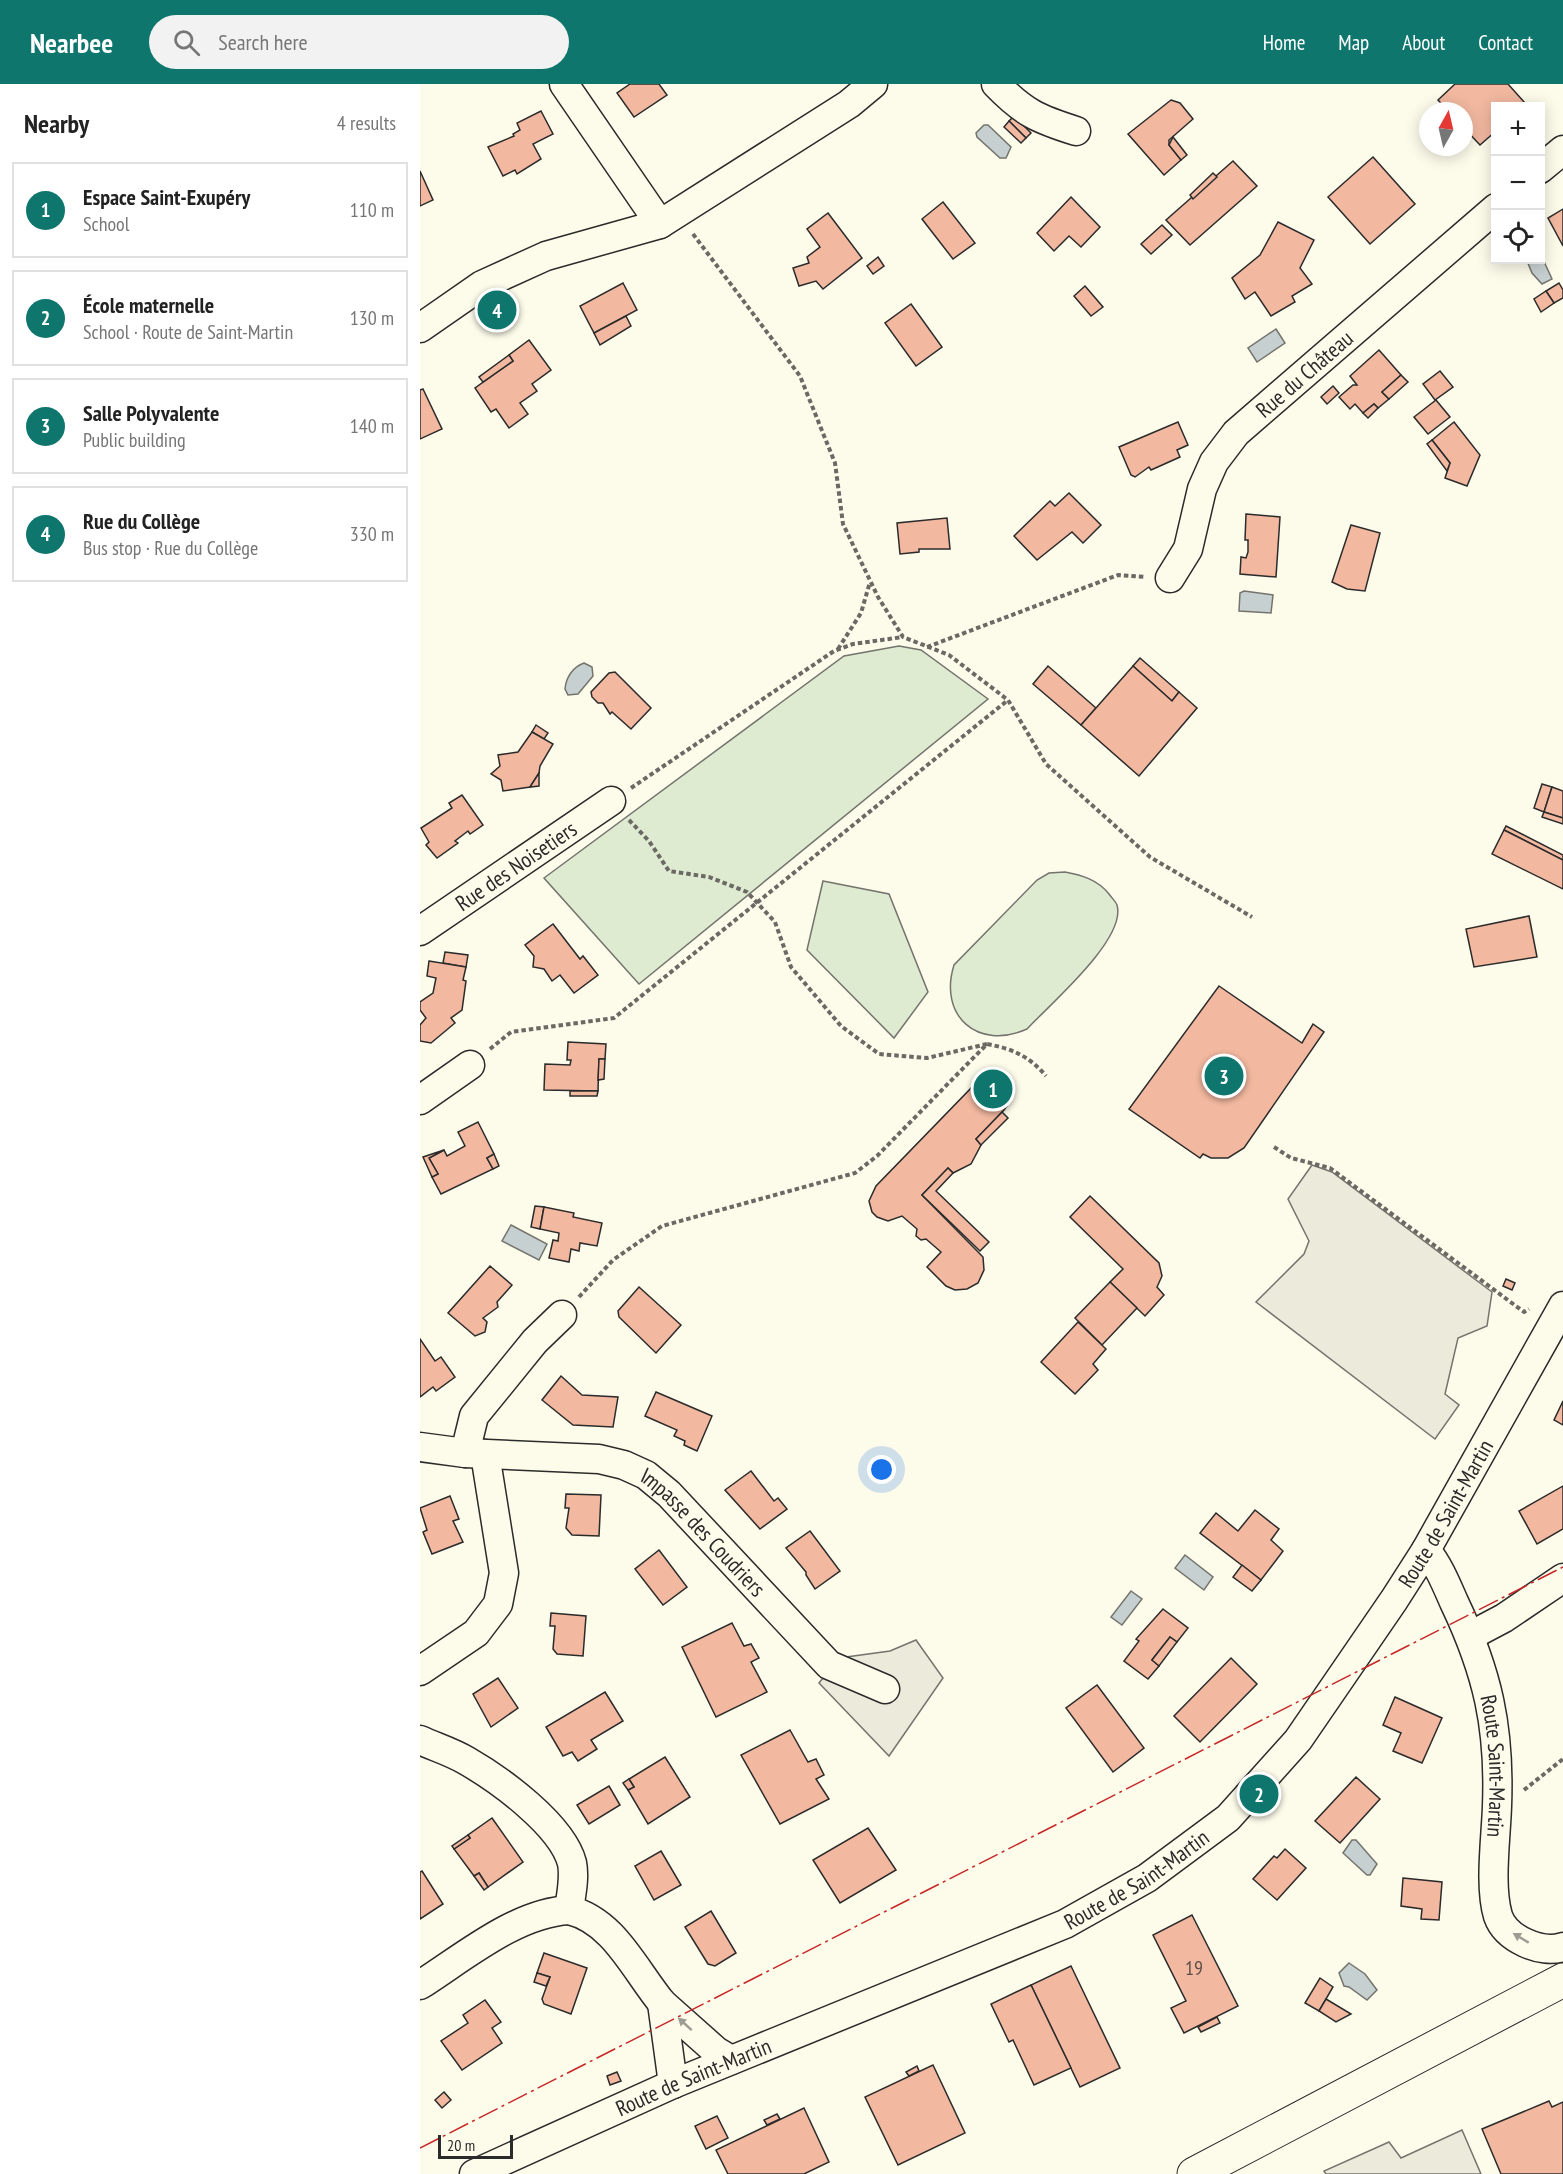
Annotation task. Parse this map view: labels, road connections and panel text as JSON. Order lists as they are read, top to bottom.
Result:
{
  "streets": {
    "street": [
      "Rue du Château",
      "Rue des Noisetiers",
      "Route de Saint-Martin",
      "Impasse des Coudriers",
      "Route Saint-Martin"
    ]
  },
  "crossings": [
    ["Route de Saint-Martin", "Route Saint-Martin"]
  ],
  "one_way": ["Route Saint-Martin"],
  "house_numbers": ["19"],
  "scale_bar": "20 m",
  "north": "top",
  "page": {
    "header": "Nearbee",
    "search": "Search here",
    "nav": [
      "Home",
      "Map",
      "About",
      "Contact"
    ],
    "heading": ["Nearby", "4 results"],
    "map_buttons": ["+", "−"],
    "list": [
      {
        "mark": "1",
        "name": "Espace Saint-Exupéry",
        "note": "School",
        "value": "110 m"
      },
      {
        "mark": "2",
        "name": "École maternelle",
        "note": "School · Route de Saint-Martin",
        "value": "130 m"
      },
      {
        "mark": "3",
        "name": "Salle Polyvalente",
        "note": "Public building",
        "value": "140 m"
      },
      {
        "mark": "4",
        "name": "Rue du Collège",
        "note": "Bus stop · Rue du Collège",
        "value": "330 m"
      }
    ],
    "pins": [
      "4",
      "3",
      "1",
      "2"
    ],
    "scale": "20 m"
  }
}
